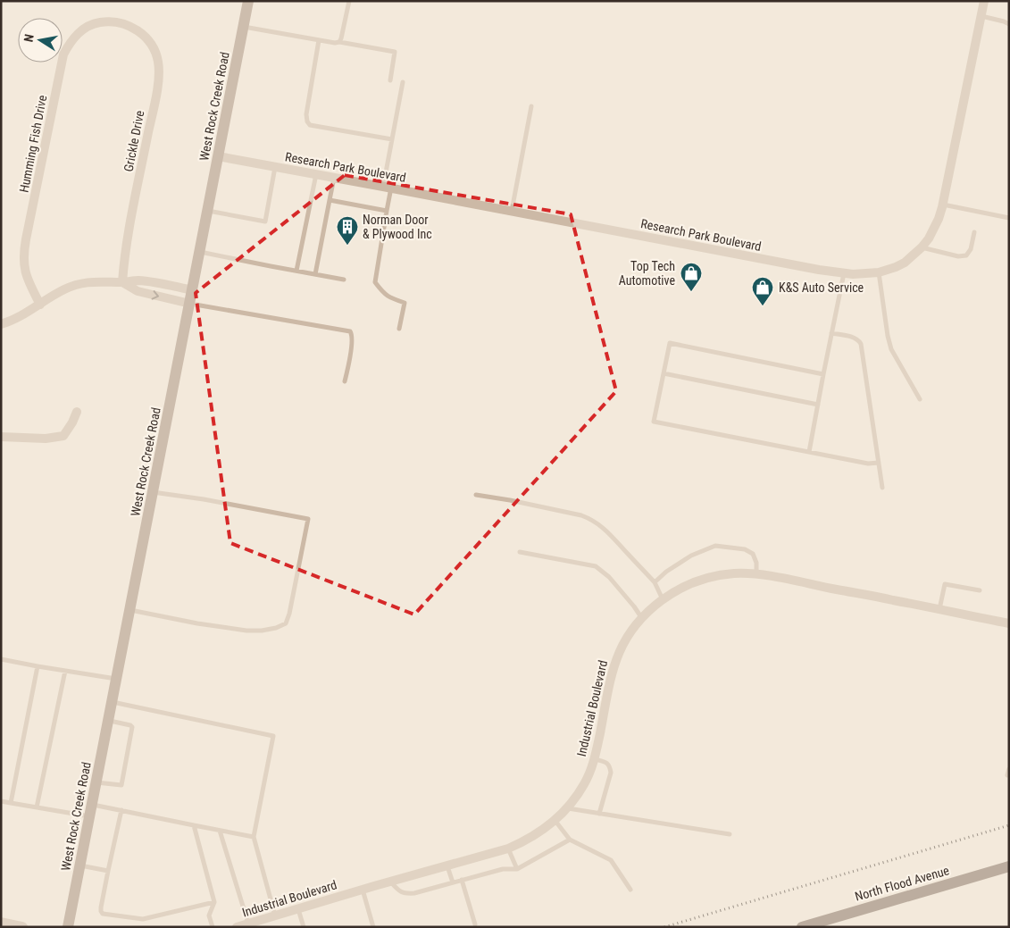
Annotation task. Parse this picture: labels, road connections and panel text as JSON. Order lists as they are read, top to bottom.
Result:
{
  "streets": {
    "main road": ["West Rock Creek Road", "North Flood Avenue"],
    "street": [
      "Grickle Drive",
      "Humming Fish Drive",
      "Research Park Boulevard",
      "Industrial Boulevard"
    ]
  },
  "crossings": [
    ["West Rock Creek Road", "Research Park Boulevard"],
    ["Grickle Drive", "Humming Fish Drive"]
  ],
  "places": {
    "building": ["Norman Door & Plywood Inc"],
    "shop": ["Top Tech Automotive", "K&S Auto Service"]
  },
  "north": "left"
}
